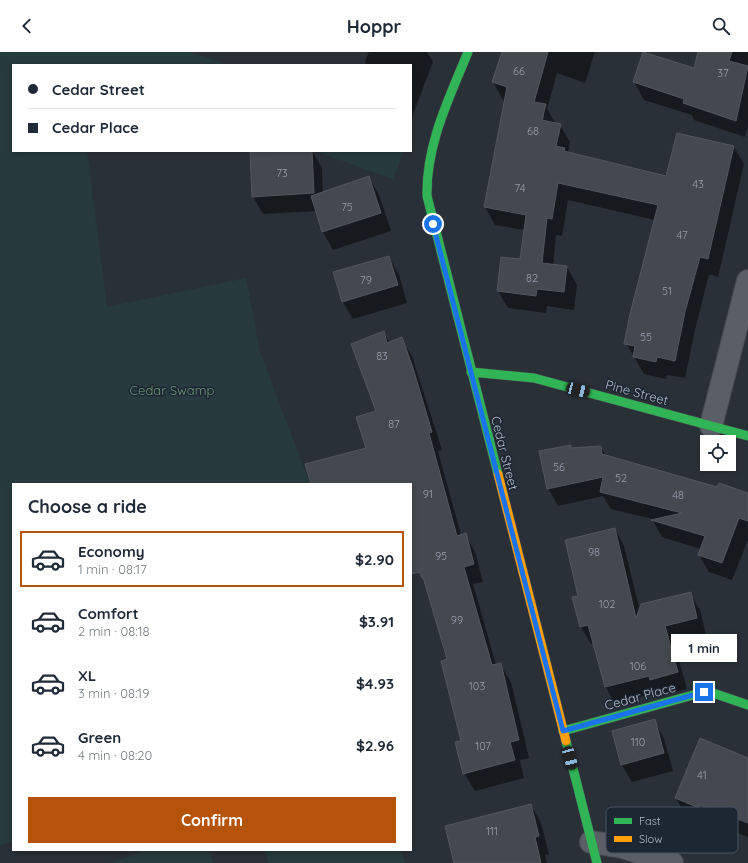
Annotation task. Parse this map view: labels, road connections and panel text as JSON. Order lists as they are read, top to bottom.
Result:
{
  "streets": {
    "street": ["Pine Street", "Cedar Street", "Cedar Place"]
  },
  "crossings": [
    ["Pine Street", "Cedar Street"],
    ["Cedar Street", "Cedar Place"]
  ],
  "parks": ["Cedar Swamp"],
  "house_numbers": [
    "66",
    "37",
    "68",
    "73",
    "43",
    "74",
    "75",
    "47",
    "82",
    "79",
    "51",
    "55",
    "83",
    "87",
    "56",
    "52",
    "91",
    "48",
    "98",
    "95",
    "102",
    "99",
    "106",
    "103",
    "110",
    "107",
    "41",
    "111"
  ],
  "legend": ["Fast", "Slow"],
  "page": {
    "header": "Hoppr",
    "banner": ["Cedar Street", "Cedar Place"],
    "heading": "Choose a ride",
    "list": [
      {
        "name": "Economy",
        "note": "1 min · 08:17",
        "value": "$2.90"
      },
      {
        "name": "Comfort",
        "note": "2 min · 08:18",
        "value": "$3.91"
      },
      {
        "name": "XL",
        "note": "3 min · 08:19",
        "value": "$4.93"
      },
      {
        "name": "Green",
        "note": "4 min · 08:20",
        "value": "$2.96"
      }
    ],
    "bubble": "1 min",
    "buttons": "Confirm"
  }
}
